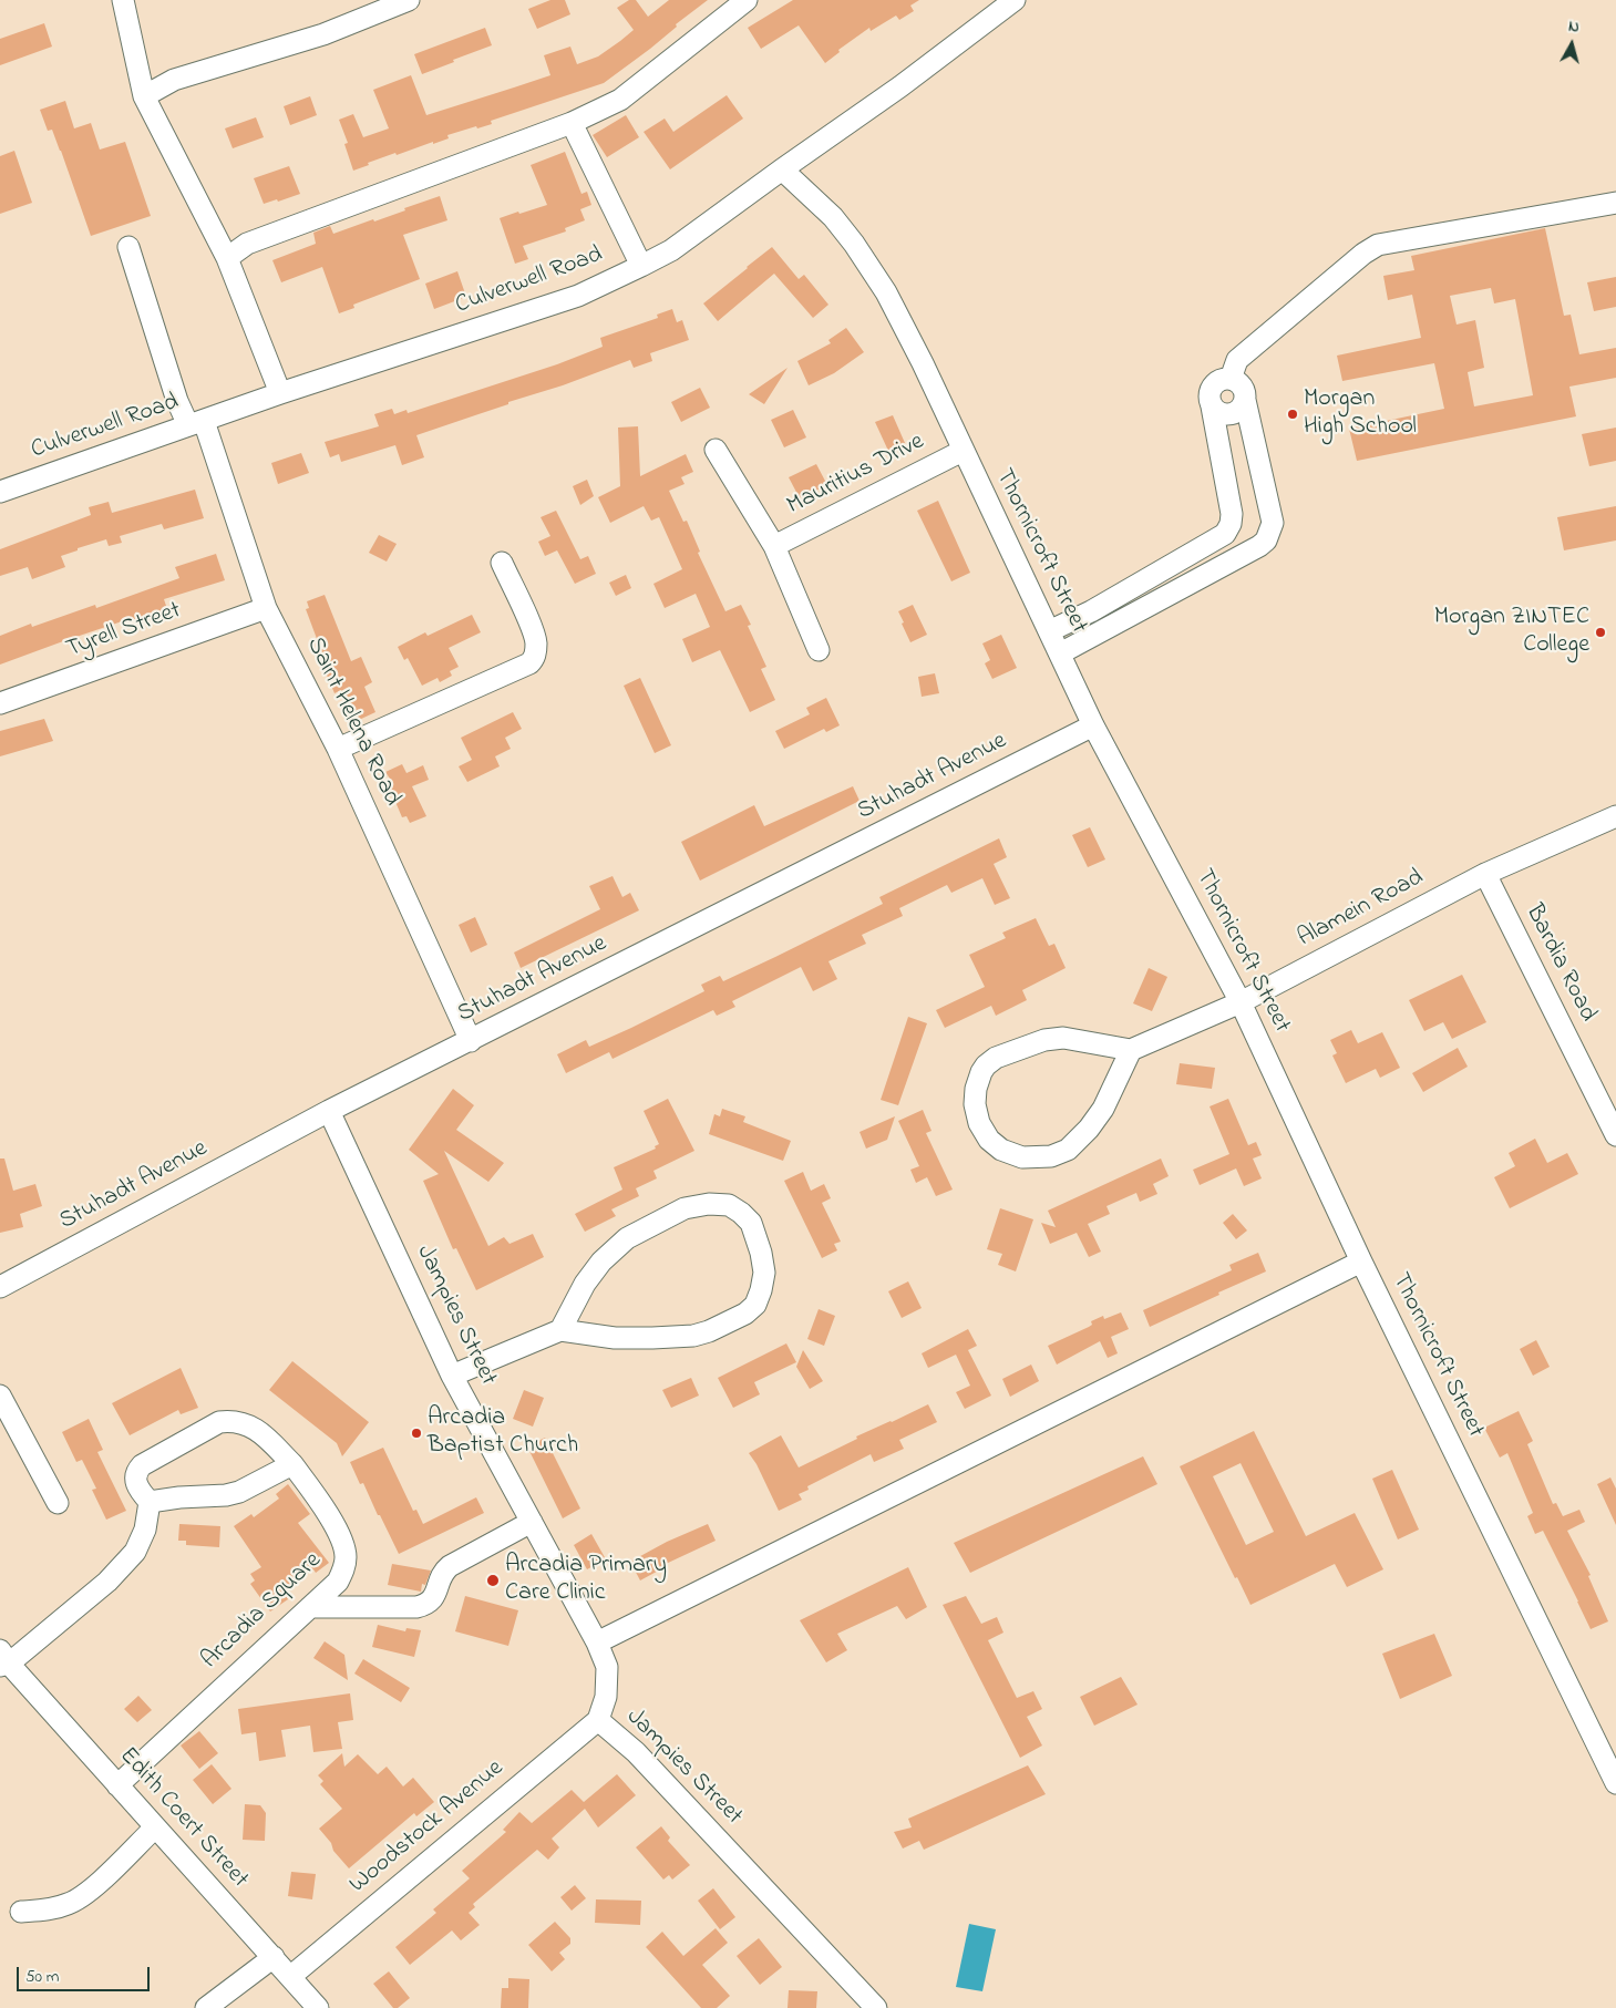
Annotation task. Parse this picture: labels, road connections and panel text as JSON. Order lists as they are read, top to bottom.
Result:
{
  "streets": {
    "street": [
      "Culverwell Road",
      "Mauritius Drive",
      "Thornicroft Street",
      "Tyrell Street",
      "Saint Helena Road",
      "Stuhadt Avenue",
      "Alamein Road",
      "Bardia Road",
      "Jampies Street",
      "Arcadia Square",
      "Edith Coert Street",
      "Woodstock Avenue"
    ]
  },
  "crossings": [
    ["Culverwell Road", "Thornicroft Street"],
    ["Culverwell Road", "Saint Helena Road"],
    ["Mauritius Drive", "Thornicroft Street"],
    ["Thornicroft Street", "Stuhadt Avenue"],
    ["Thornicroft Street", "Alamein Road"],
    ["Tyrell Street", "Saint Helena Road"],
    ["Saint Helena Road", "Stuhadt Avenue"],
    ["Stuhadt Avenue", "Jampies Street"],
    ["Alamein Road", "Bardia Road"],
    ["Jampies Street", "Woodstock Avenue"],
    ["Arcadia Square", "Edith Coert Street"],
    ["Edith Coert Street", "Woodstock Avenue"]
  ],
  "places": [
    "Morgan High School",
    "Morgan ZINTEC College",
    "Arcadia Baptist Church",
    "Arcadia Primary Care Clinic"
  ],
  "scale_bar": "50 m",
  "north": "top"
}
